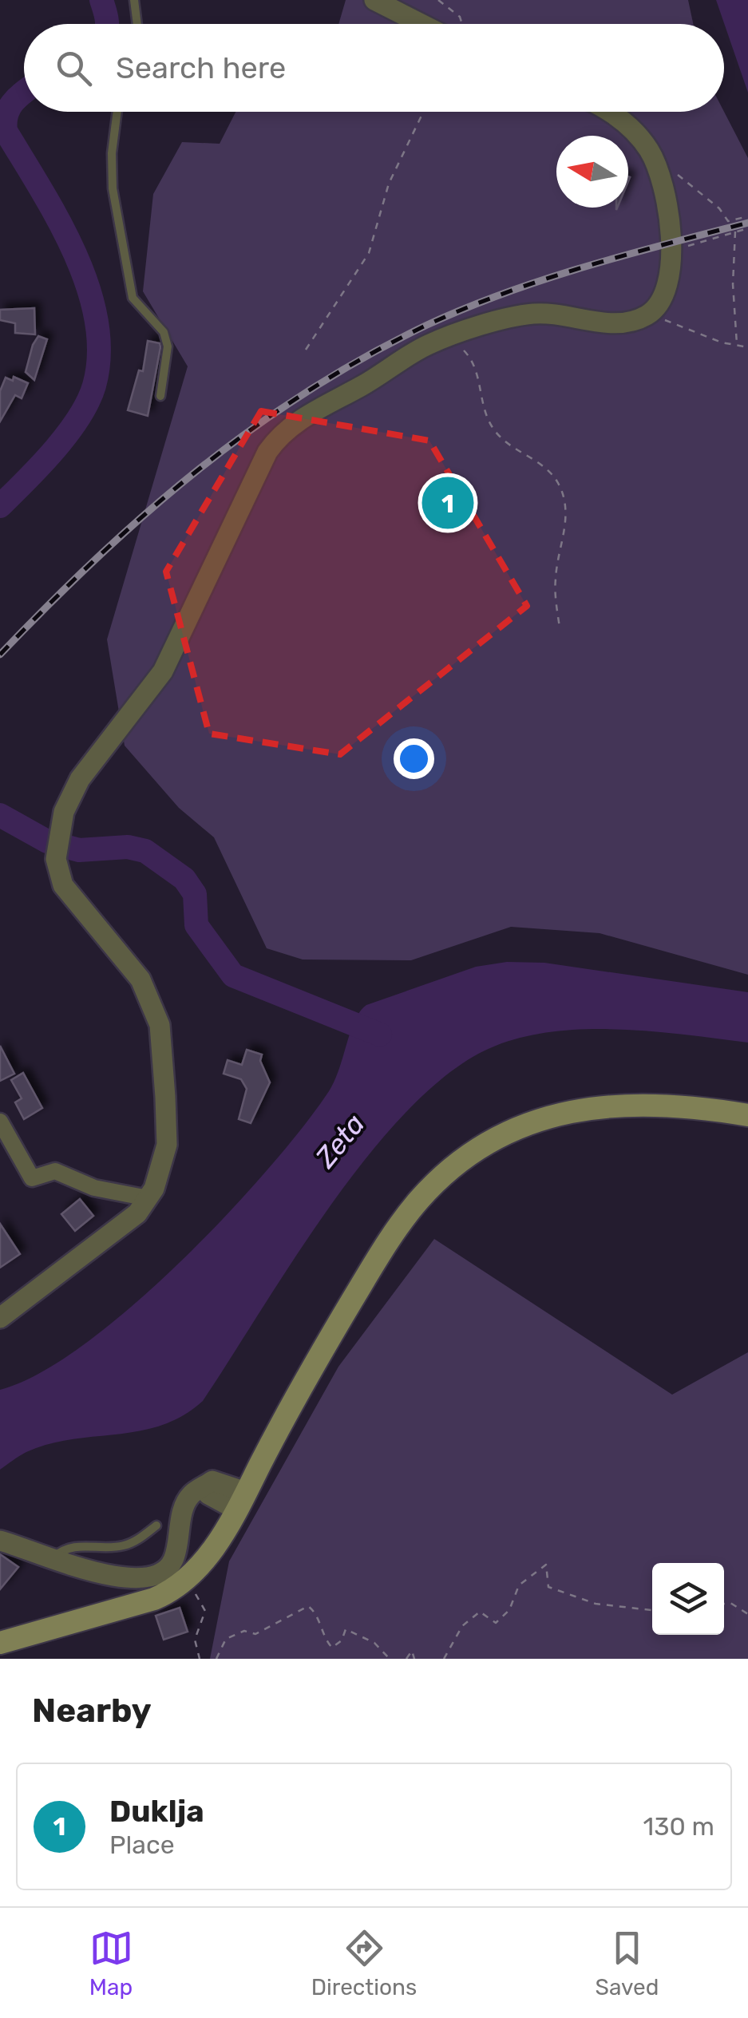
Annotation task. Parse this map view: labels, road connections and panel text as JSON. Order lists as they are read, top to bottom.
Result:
{
  "water": ["Zeta"],
  "north": "left",
  "page": {
    "search": "Search here",
    "pins": "1",
    "heading": "Nearby",
    "list": [
      {
        "mark": "1",
        "name": "Duklja",
        "note": "Place",
        "value": "130 m"
      }
    ],
    "nav": ["Map", "Directions", "Saved"]
  }
}
